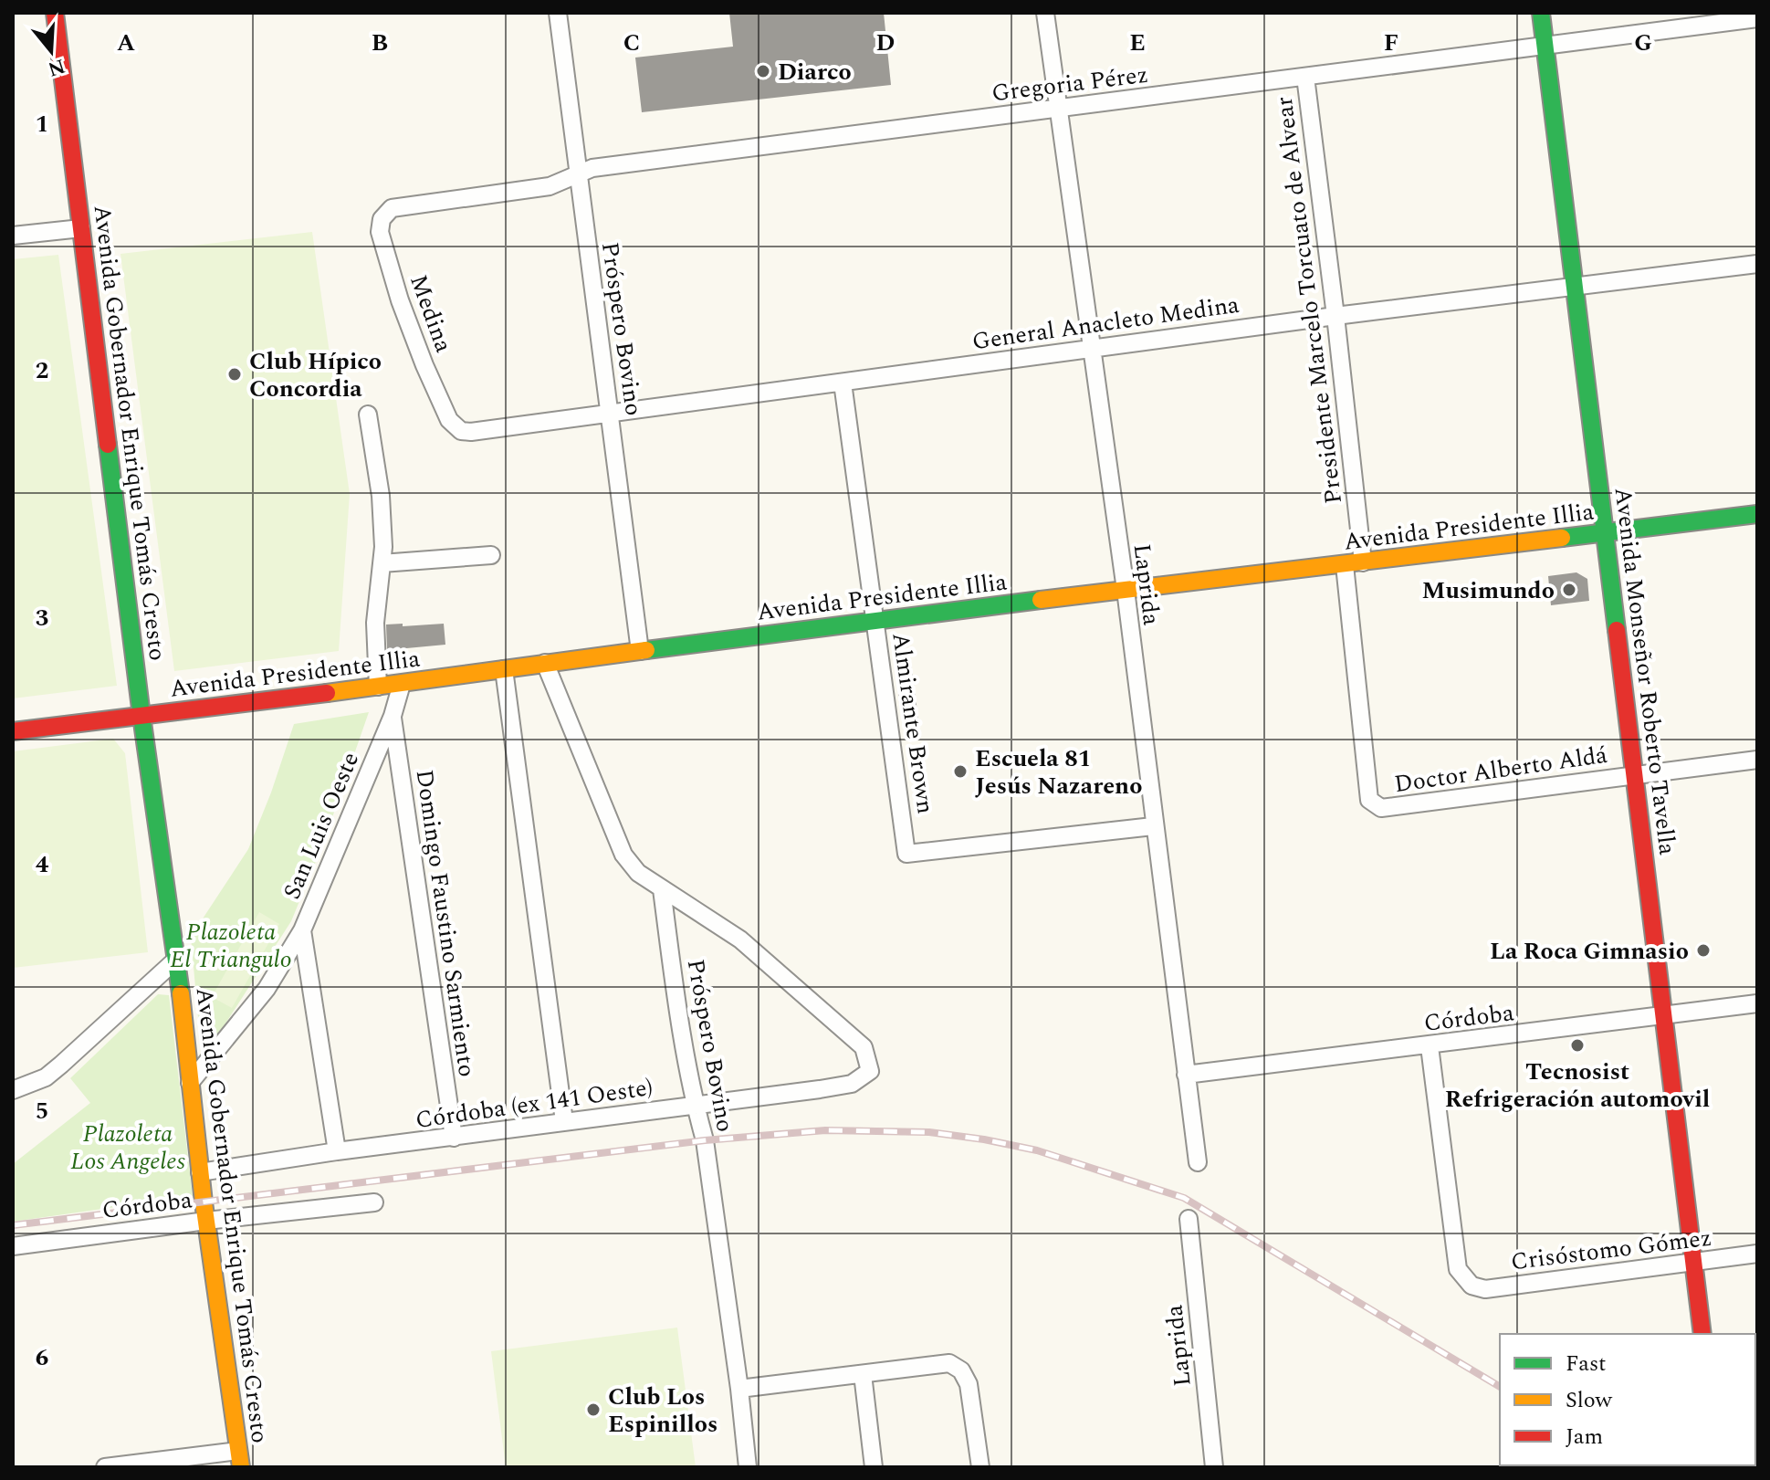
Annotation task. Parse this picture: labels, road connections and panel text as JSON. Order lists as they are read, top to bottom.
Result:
{
  "streets": {
    "main road": ["Avenida Gobernador Enrique Tomás Cresto", "Avenida Presidente Illia", "Avenida Monseñor Roberto Tavella"],
    "street": [
      "Gregoria Pérez",
      "Presidente Marcelo Torcuato de Alvear",
      "Medina",
      "General Anacleto Medina",
      "Próspero Bovino",
      "Laprida",
      "Almirante Brown",
      "Doctor Alberto Aldá",
      "San Luis Oeste",
      "Domingo Faustino Sarmiento",
      "Córdoba",
      "Córdoba (ex 141 Oeste)",
      "Crisóstomo Gómez"
    ]
  },
  "crossings": [
    ["Gregoria Pérez", "Presidente Marcelo Torcuato de Alvear"],
    ["Gregoria Pérez", "Medina"],
    ["Gregoria Pérez", "Próspero Bovino"],
    ["Gregoria Pérez", "Laprida"],
    ["Gregoria Pérez", "Avenida Monseñor Roberto Tavella"],
    ["Presidente Marcelo Torcuato de Alvear", "General Anacleto Medina"],
    ["Presidente Marcelo Torcuato de Alvear", "Avenida Presidente Illia"],
    ["Medina", "General Anacleto Medina"],
    ["General Anacleto Medina", "Próspero Bovino"],
    ["General Anacleto Medina", "Laprida"],
    ["General Anacleto Medina", "Avenida Monseñor Roberto Tavella"],
    ["General Anacleto Medina", "Almirante Brown"],
    ["Próspero Bovino", "Avenida Presidente Illia"],
    ["Próspero Bovino", "Córdoba (ex 141 Oeste)"],
    ["Avenida Gobernador Enrique Tomás Cresto", "Avenida Presidente Illia"],
    ["Avenida Gobernador Enrique Tomás Cresto", "San Luis Oeste"],
    ["Avenida Gobernador Enrique Tomás Cresto", "Córdoba"],
    ["Avenida Gobernador Enrique Tomás Cresto", "Córdoba (ex 141 Oeste)"],
    ["Avenida Presidente Illia", "Laprida"],
    ["Avenida Presidente Illia", "Avenida Monseñor Roberto Tavella"],
    ["Avenida Presidente Illia", "Almirante Brown"],
    ["Avenida Presidente Illia", "Doctor Alberto Aldá"],
    ["Avenida Presidente Illia", "San Luis Oeste"],
    ["Laprida", "Almirante Brown"],
    ["Laprida", "Córdoba"],
    ["Avenida Monseñor Roberto Tavella", "Doctor Alberto Aldá"],
    ["Avenida Monseñor Roberto Tavella", "Córdoba"],
    ["Avenida Monseñor Roberto Tavella", "Crisóstomo Gómez"],
    ["San Luis Oeste", "Domingo Faustino Sarmiento"],
    ["Domingo Faustino Sarmiento", "Córdoba (ex 141 Oeste)"],
    ["Córdoba", "Crisóstomo Gómez"]
  ],
  "parks": ["Plazoleta El Triangulo", "Plazoleta Los Angeles"],
  "places": [
    "Diarco",
    "Club Hípico Concordia",
    "Musimundo",
    "Escuela 81 Jesús Nazareno",
    "La Roca Gimnasio",
    "Tecnosist Refrigeración automovil",
    "Club Los Espinillos"
  ],
  "legend": ["Fast", "Slow", "Jam"],
  "north": "bottom",
  "grid": {
    "columns": [
      "A",
      "B",
      "C",
      "D",
      "E",
      "F",
      "G"
    ],
    "rows": [
      "1",
      "2",
      "3",
      "4",
      "5",
      "6"
    ]
  }
}
